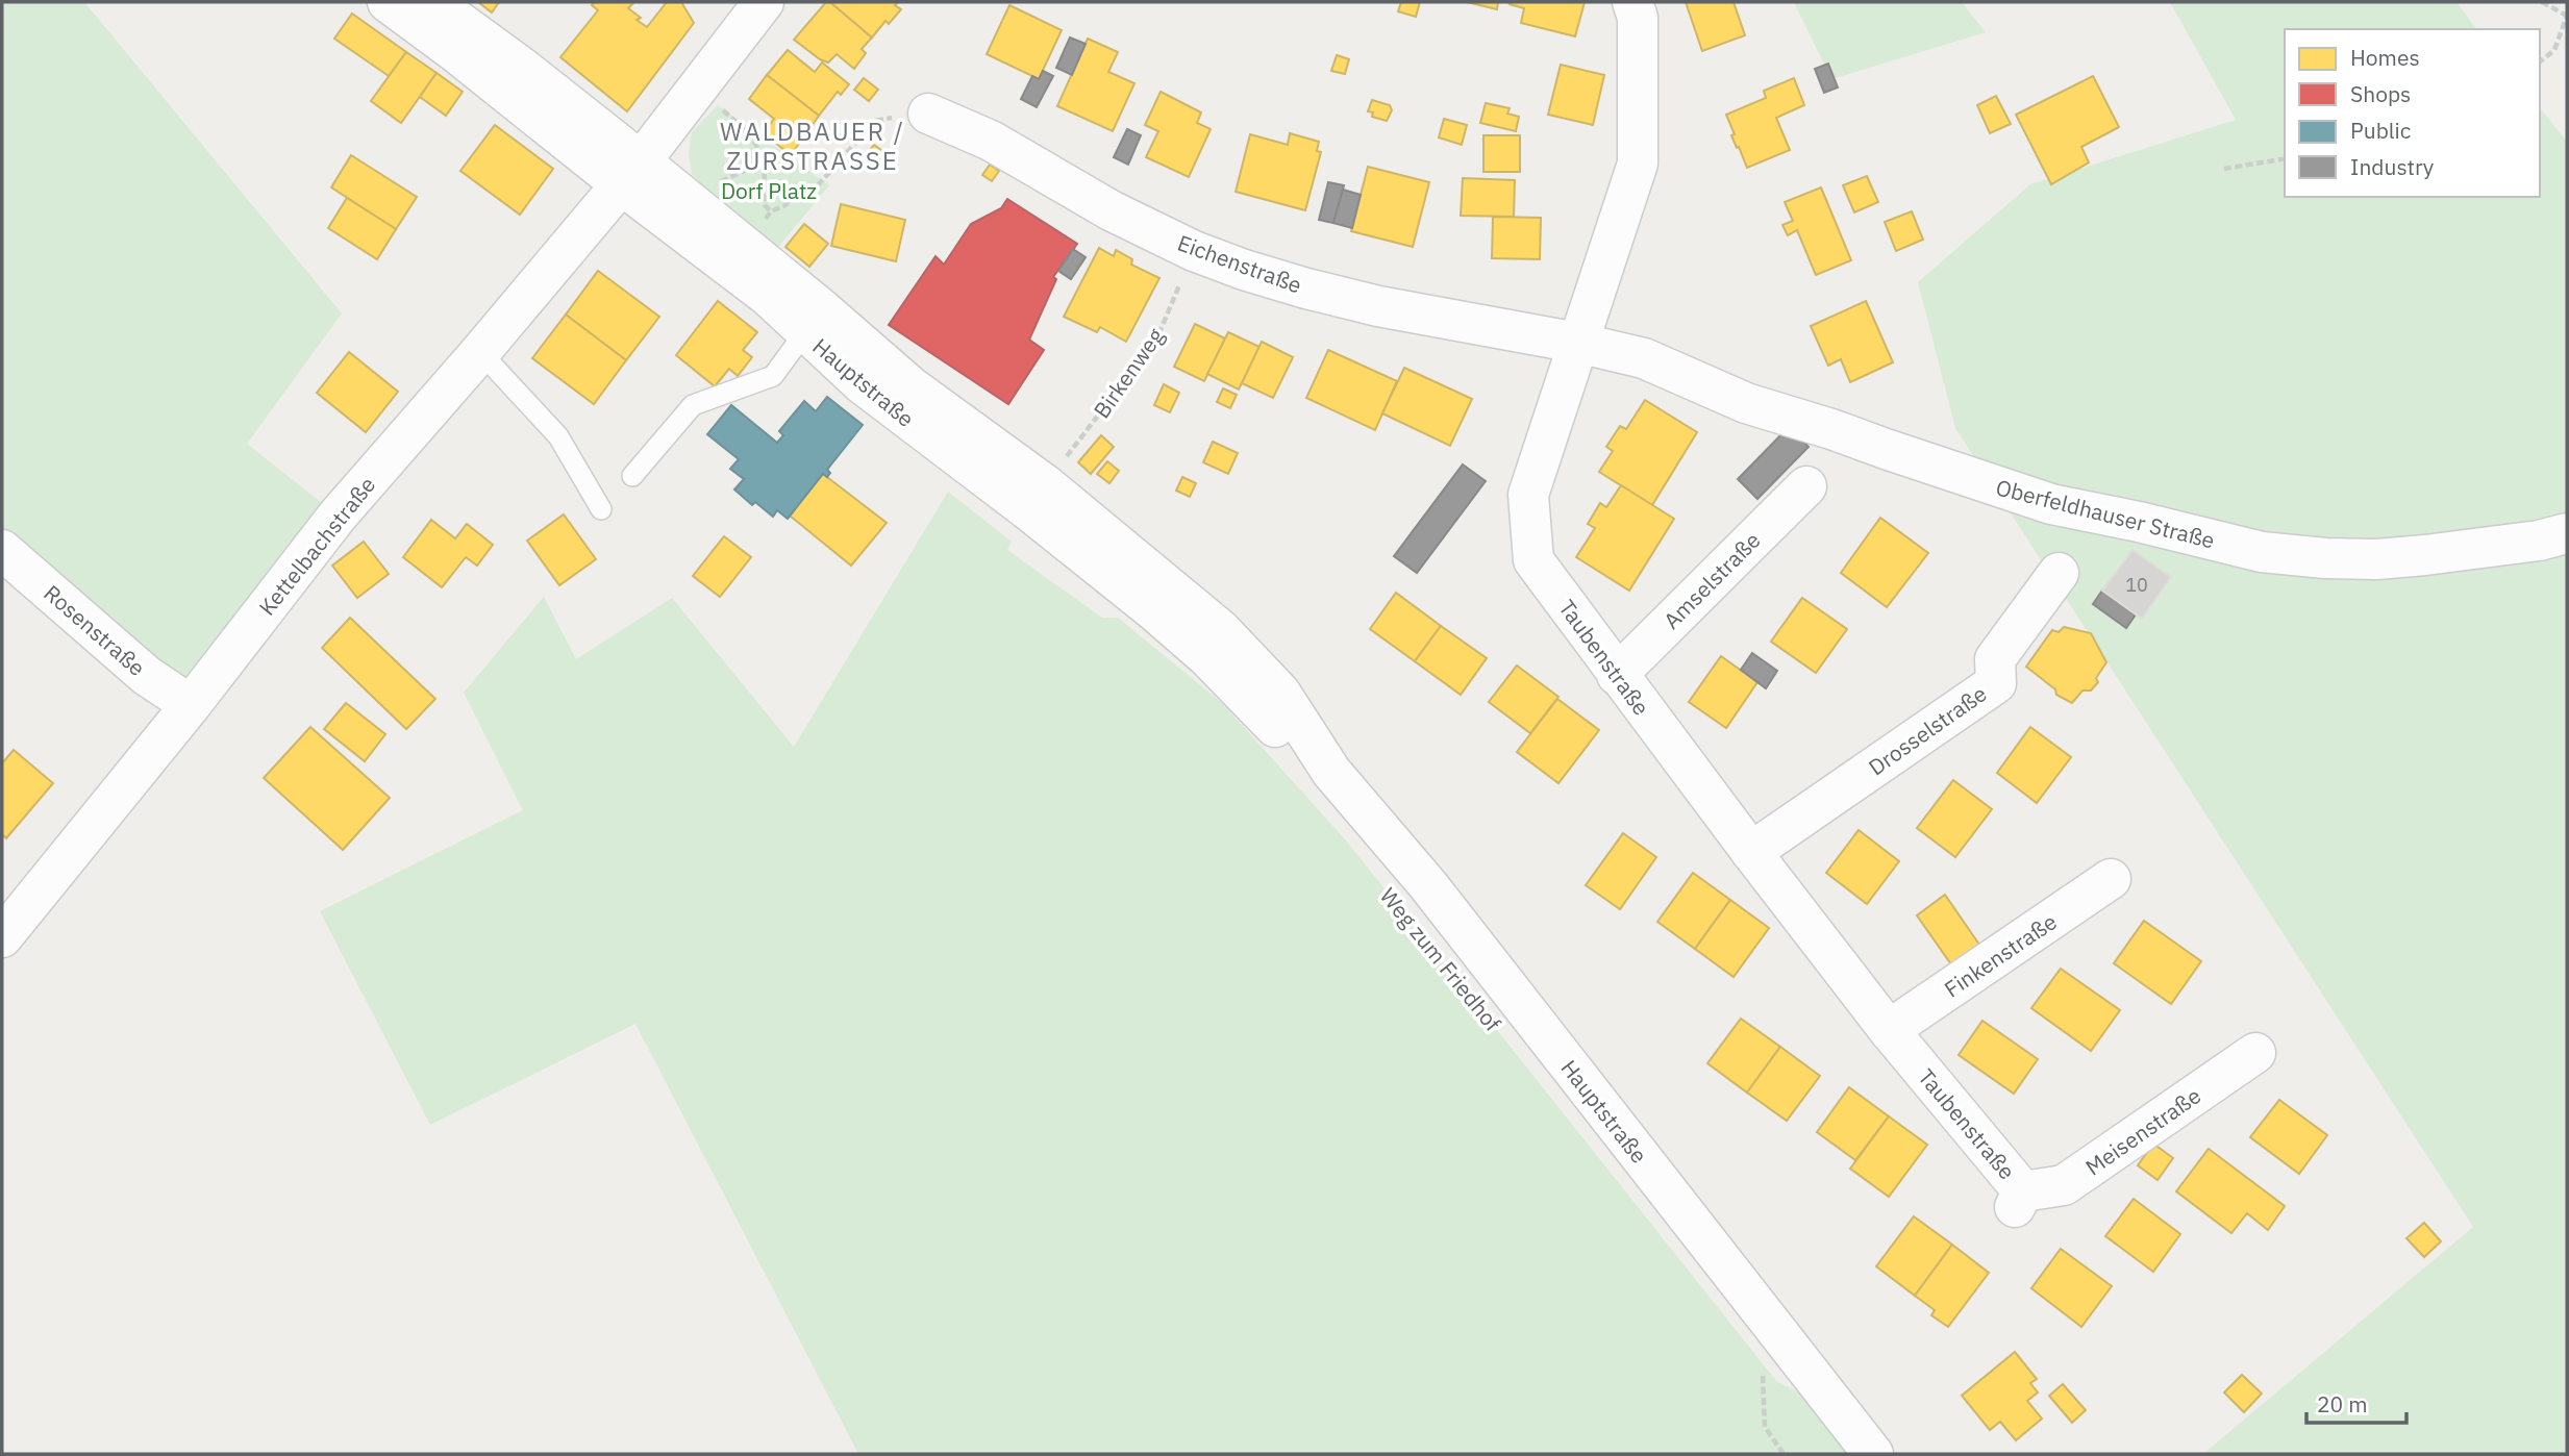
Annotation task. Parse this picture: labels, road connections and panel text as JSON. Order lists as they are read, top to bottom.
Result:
{
  "streets": {
    "street": [
      "Eichenstraße",
      "Hauptstraße",
      "Oberfeldhauser Straße",
      "Kettelbachstraße",
      "Amselstraße",
      "Rosenstraße",
      "Taubenstraße",
      "Drosselstraße",
      "Finkenstraße",
      "Meisenstraße"
    ],
    "path": ["Birkenweg"]
  },
  "crossings": [
    ["Eichenstraße", "Birkenweg"],
    ["Eichenstraße", "Oberfeldhauser Straße"],
    ["Eichenstraße", "Taubenstraße"],
    ["Birkenweg", "Hauptstraße"],
    ["Hauptstraße", "Kettelbachstraße"],
    ["Oberfeldhauser Straße", "Taubenstraße"],
    ["Kettelbachstraße", "Rosenstraße"],
    ["Amselstraße", "Taubenstraße"],
    ["Taubenstraße", "Drosselstraße"],
    ["Taubenstraße", "Finkenstraße"],
    ["Taubenstraße", "Meisenstraße"]
  ],
  "districts": ["WALDBAUER / ZURSTRASSE"],
  "parks": ["Dorf Platz"],
  "house_numbers": ["10"],
  "legend": [
    "Homes",
    "Shops",
    "Public",
    "Industry"
  ],
  "scale_bar": "20 m"
}
